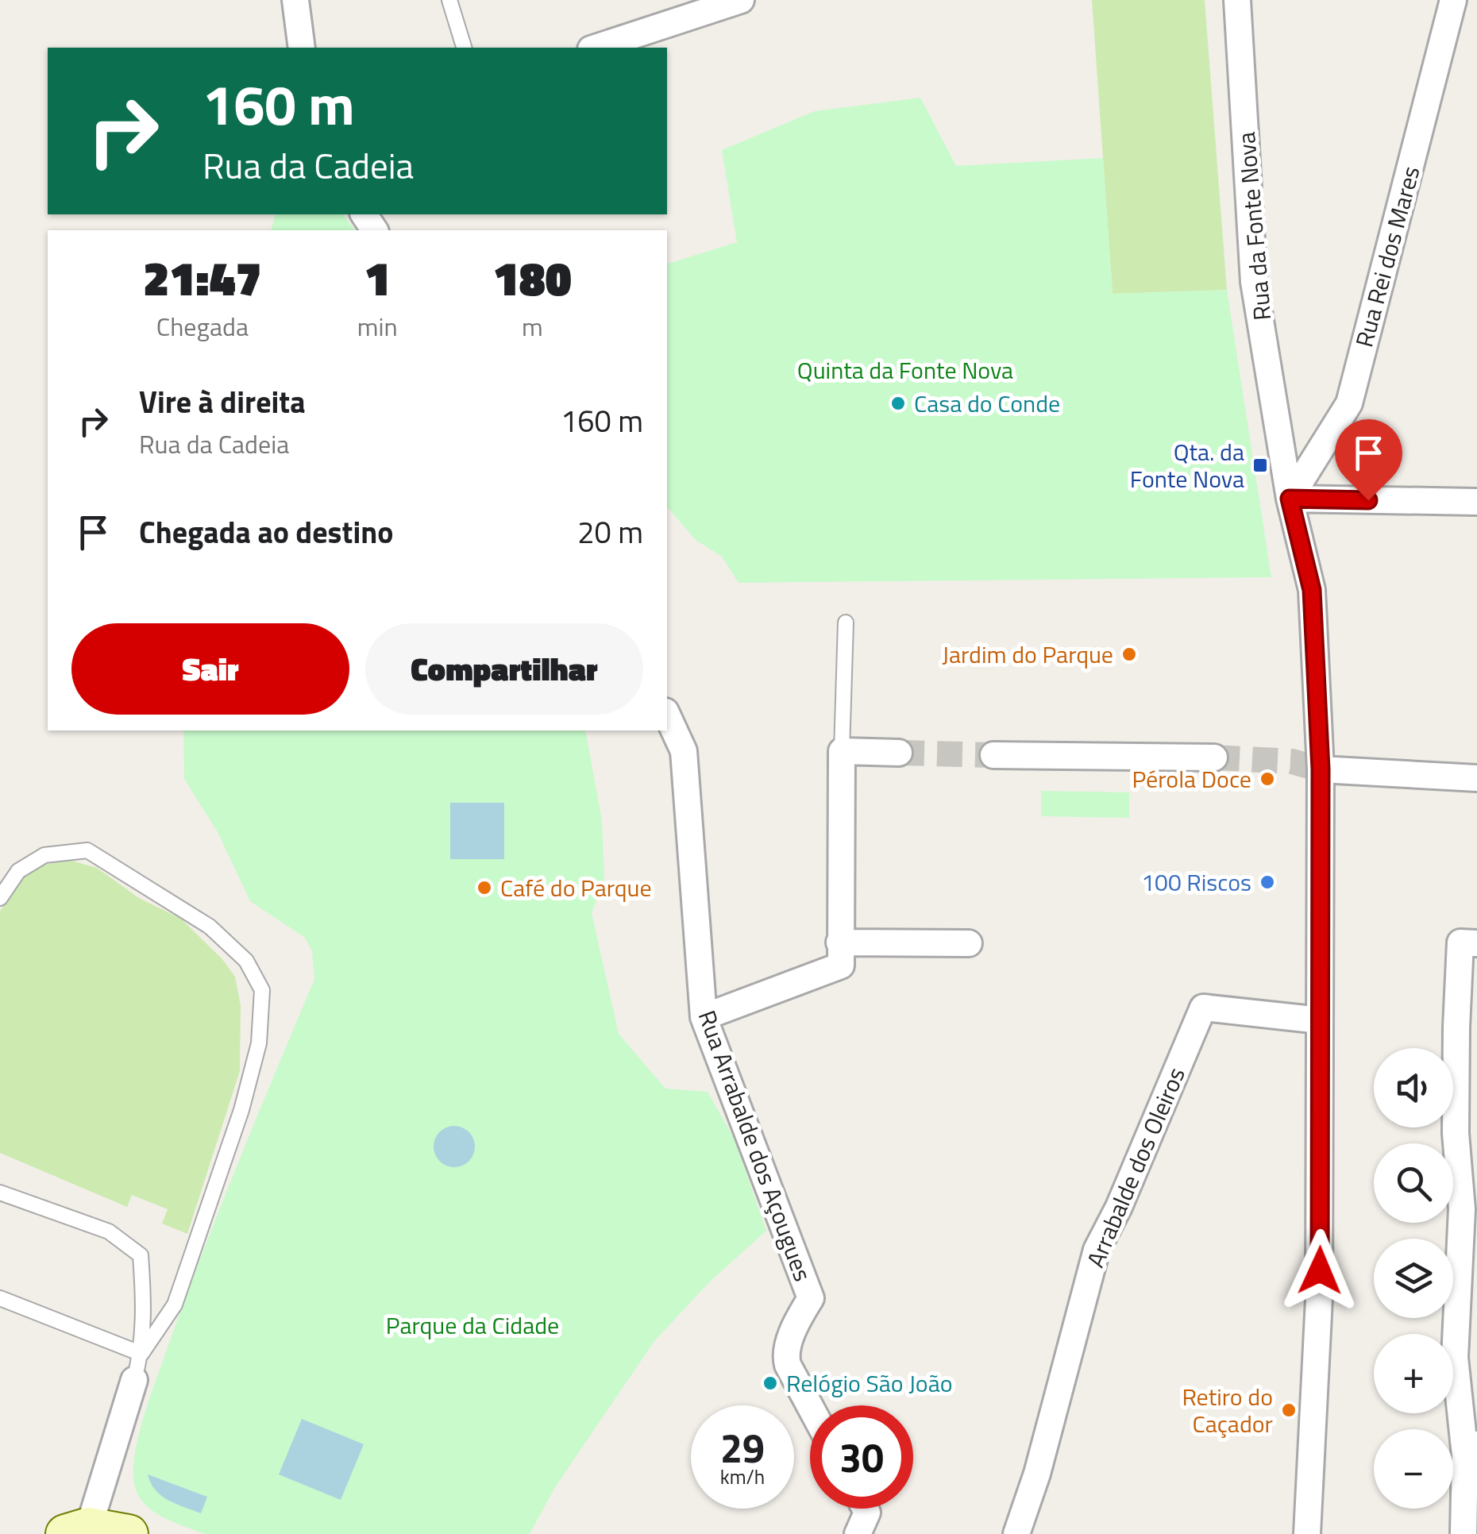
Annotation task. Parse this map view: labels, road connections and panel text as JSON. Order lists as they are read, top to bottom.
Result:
{
  "streets": {
    "street": [
      "Rua da Fonte Nova",
      "Rua Rei dos Mares",
      "Rua Arrabalde dos Açougues",
      "Arrabalde dos Oleiros"
    ]
  },
  "crossings": [
    ["Rua da Fonte Nova", "Rua Rei dos Mares"],
    ["Rua da Fonte Nova", "Arrabalde dos Oleiros"]
  ],
  "parks": ["Quinta da Fonte Nova", "Parque da Cidade"],
  "places": {
    "other": [
      "Casa do Conde",
      "Jardim do Parque",
      "Pérola Doce",
      "100 Riscos",
      "Café do Parque",
      "Relógio São João",
      "Retiro do Caçador"
    ],
    "transit": ["Qta. da Fonte Nova"]
  },
  "page": {
    "turn": ["160 m", "Rua da Cadeia"],
    "eta": [
      "21:47",
      "Chegada",
      "1",
      "min",
      "180",
      "m"
    ],
    "list": [
      {
        "name": "Vire à direita",
        "note": "Rua da Cadeia",
        "value": "160 m"
      },
      {
        "name": "Chegada ao destino",
        "value": "20 m"
      }
    ],
    "buttons": ["Sair", "Compartilhar"],
    "map_buttons": ["+", "−"],
    "speed": "29 km/h",
    "limit": "30"
  }
}
